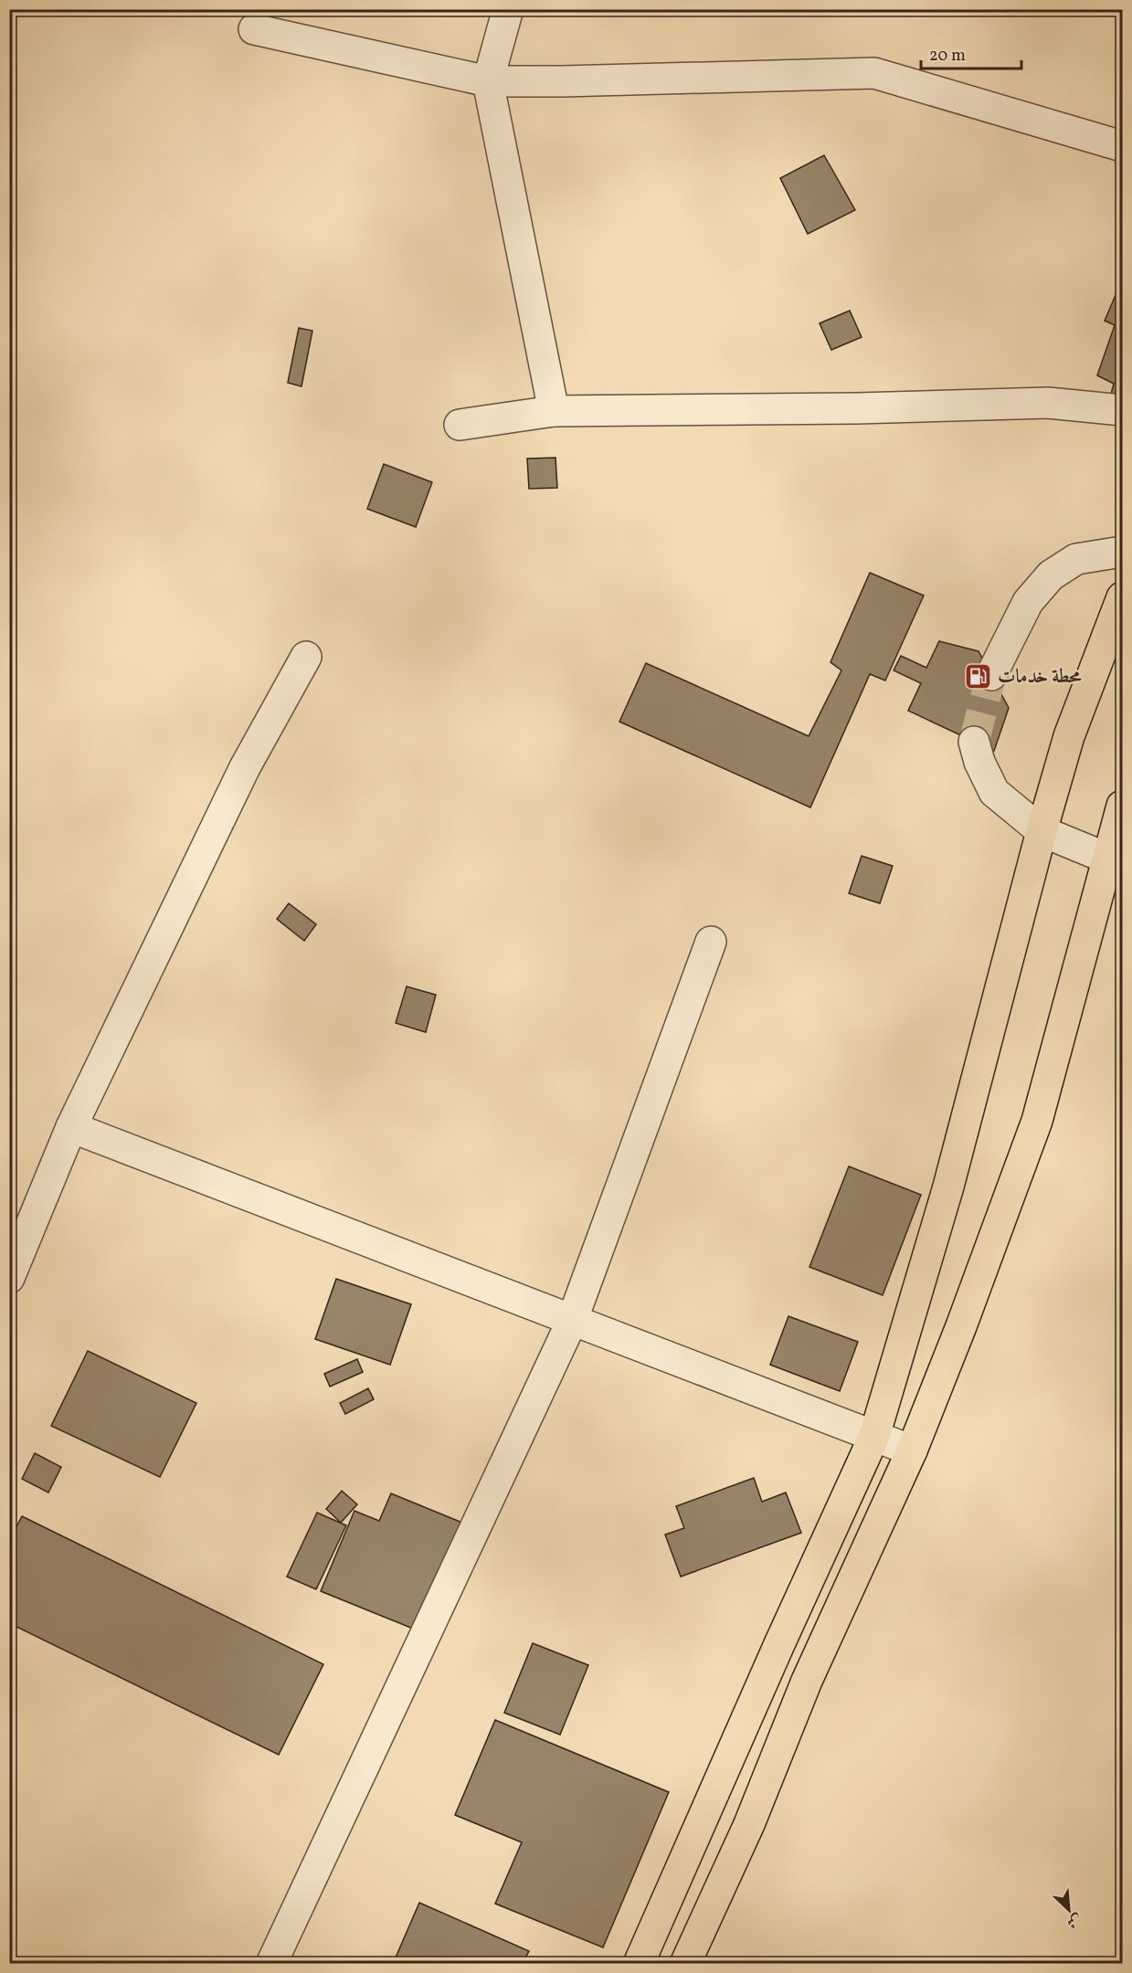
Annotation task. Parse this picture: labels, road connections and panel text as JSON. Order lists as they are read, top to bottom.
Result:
{
  "places": {
    "fuel station": ["محطة خدمات"]
  },
  "scale_bar": "20 m",
  "north": "bottom right"
}
